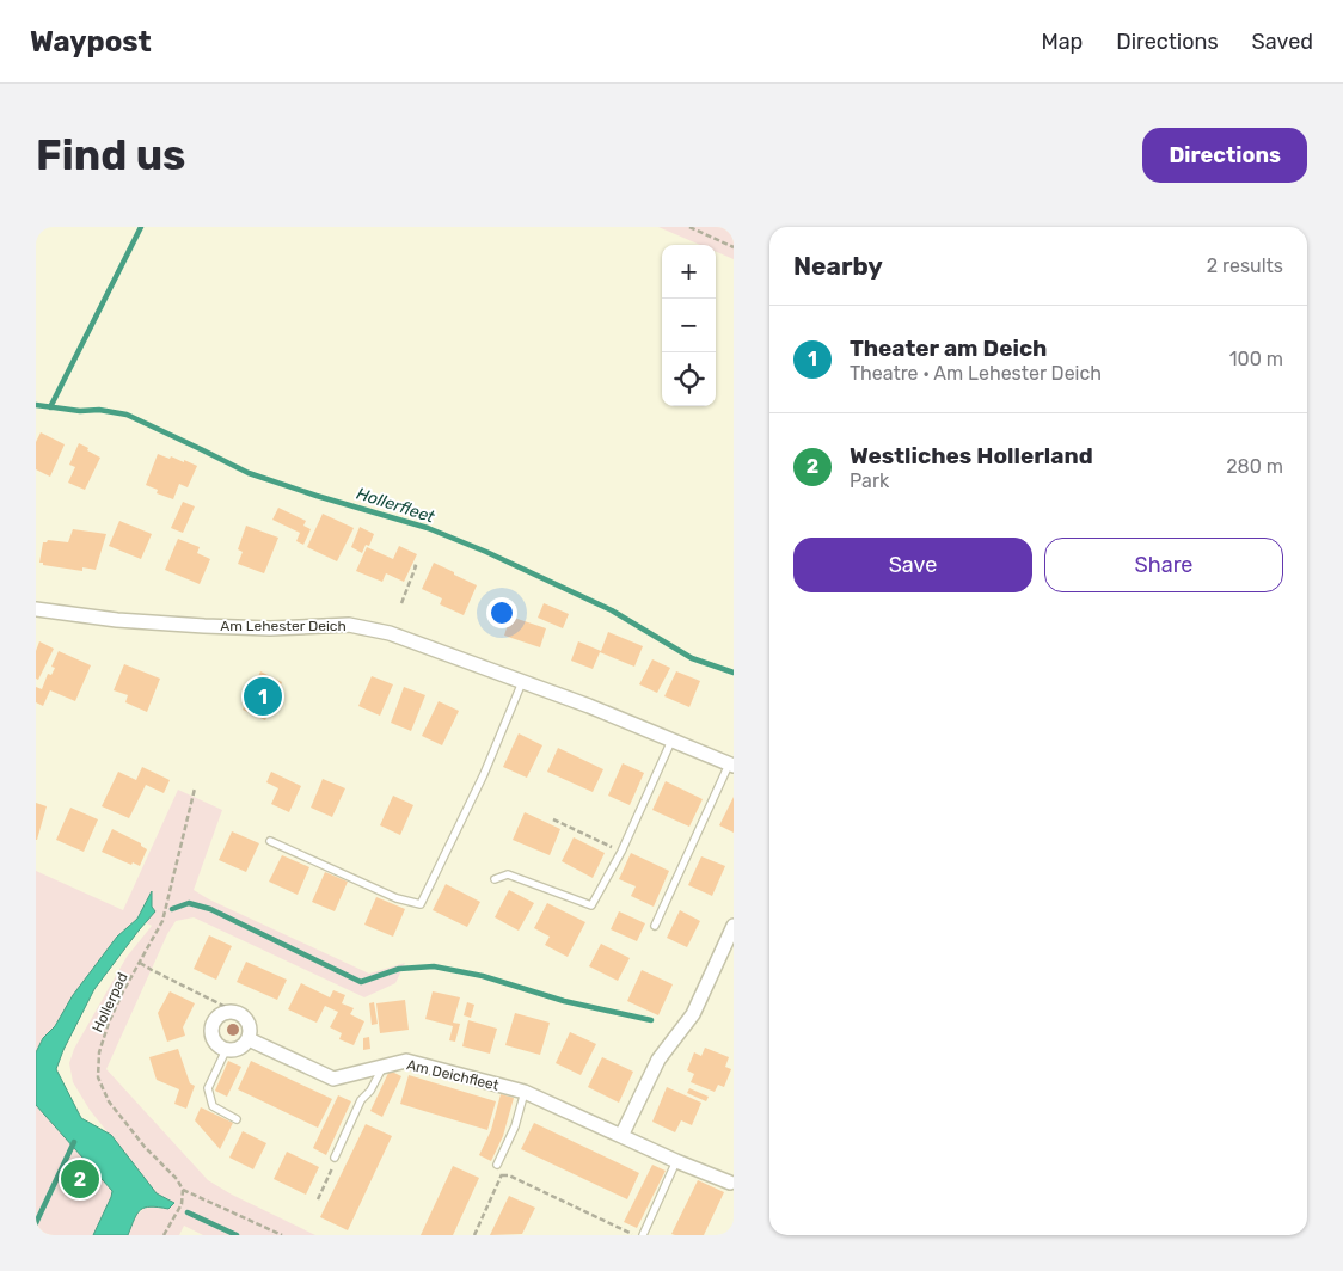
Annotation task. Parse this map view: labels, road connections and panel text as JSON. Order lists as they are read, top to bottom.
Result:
{
  "streets": {
    "street": ["Am Lehester Deich", "Am Deichfleet"],
    "path": ["Hollerpad"]
  },
  "water": ["Hollerfleet"],
  "page": {
    "header": "Waypost",
    "nav": ["Map", "Directions", "Saved"],
    "buttons": [
      "Directions",
      ["Save", "Share"]
    ],
    "title": "Find us",
    "heading": ["Nearby", "2 results"],
    "map_buttons": ["+", "−"],
    "list": [
      {
        "mark": "1",
        "name": "Theater am Deich",
        "note": "Theatre · Am Lehester Deich",
        "value": "100 m"
      },
      {
        "mark": "2",
        "name": "Westliches Hollerland",
        "note": "Park",
        "value": "280 m"
      }
    ],
    "pins": ["1", "2"]
  }
}
